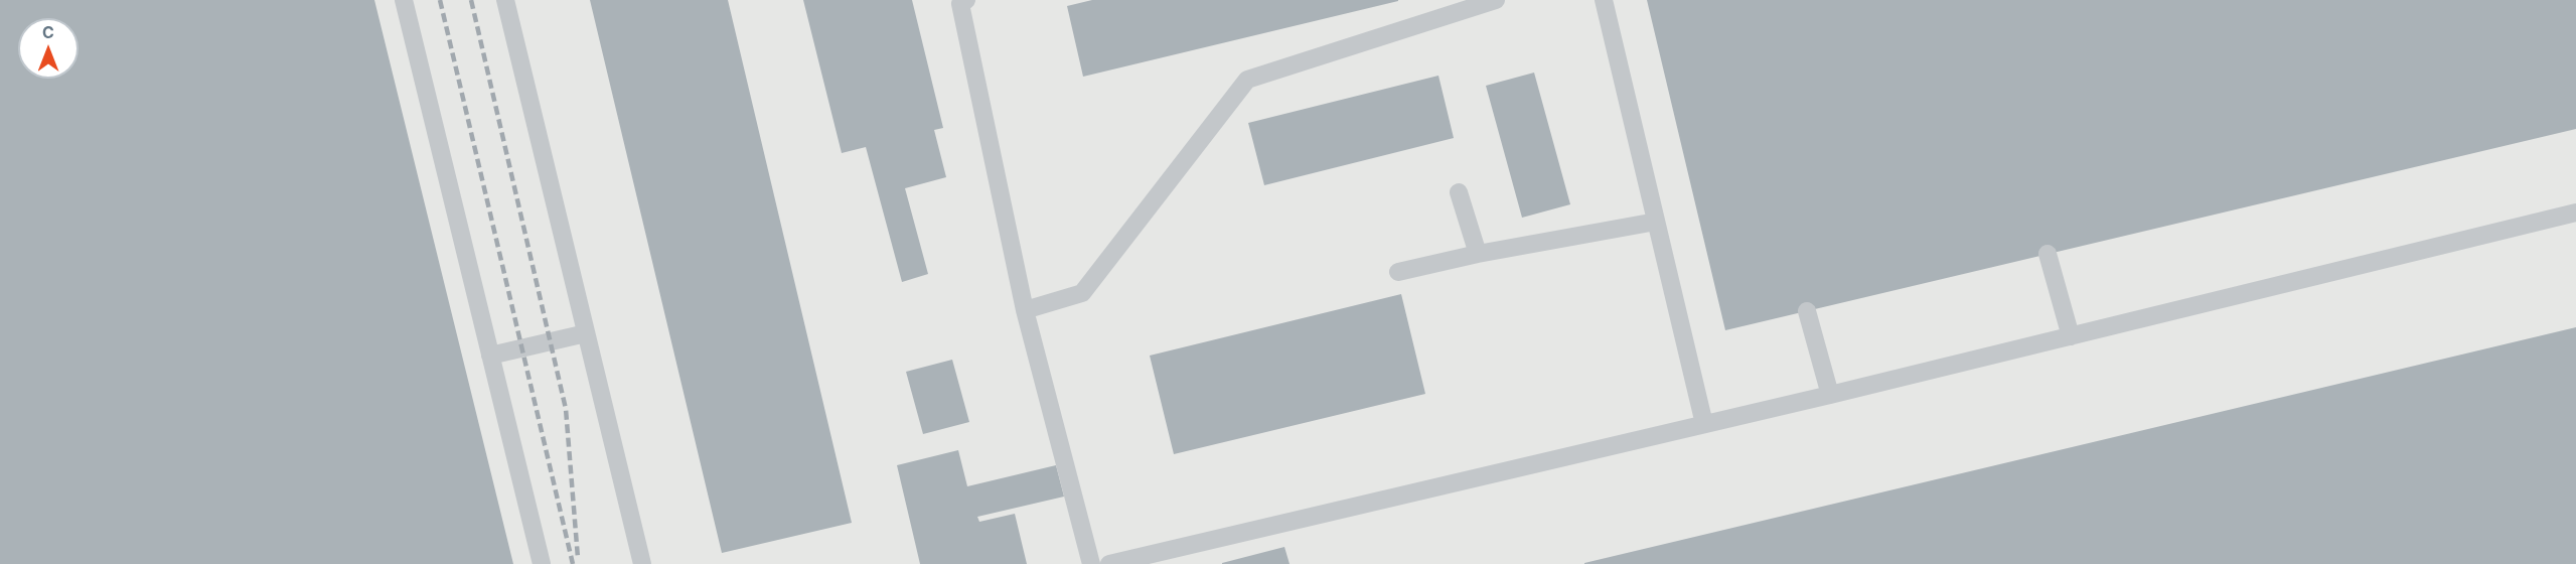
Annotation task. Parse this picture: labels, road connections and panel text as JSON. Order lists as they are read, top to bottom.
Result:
{
  "north": "top"
}
